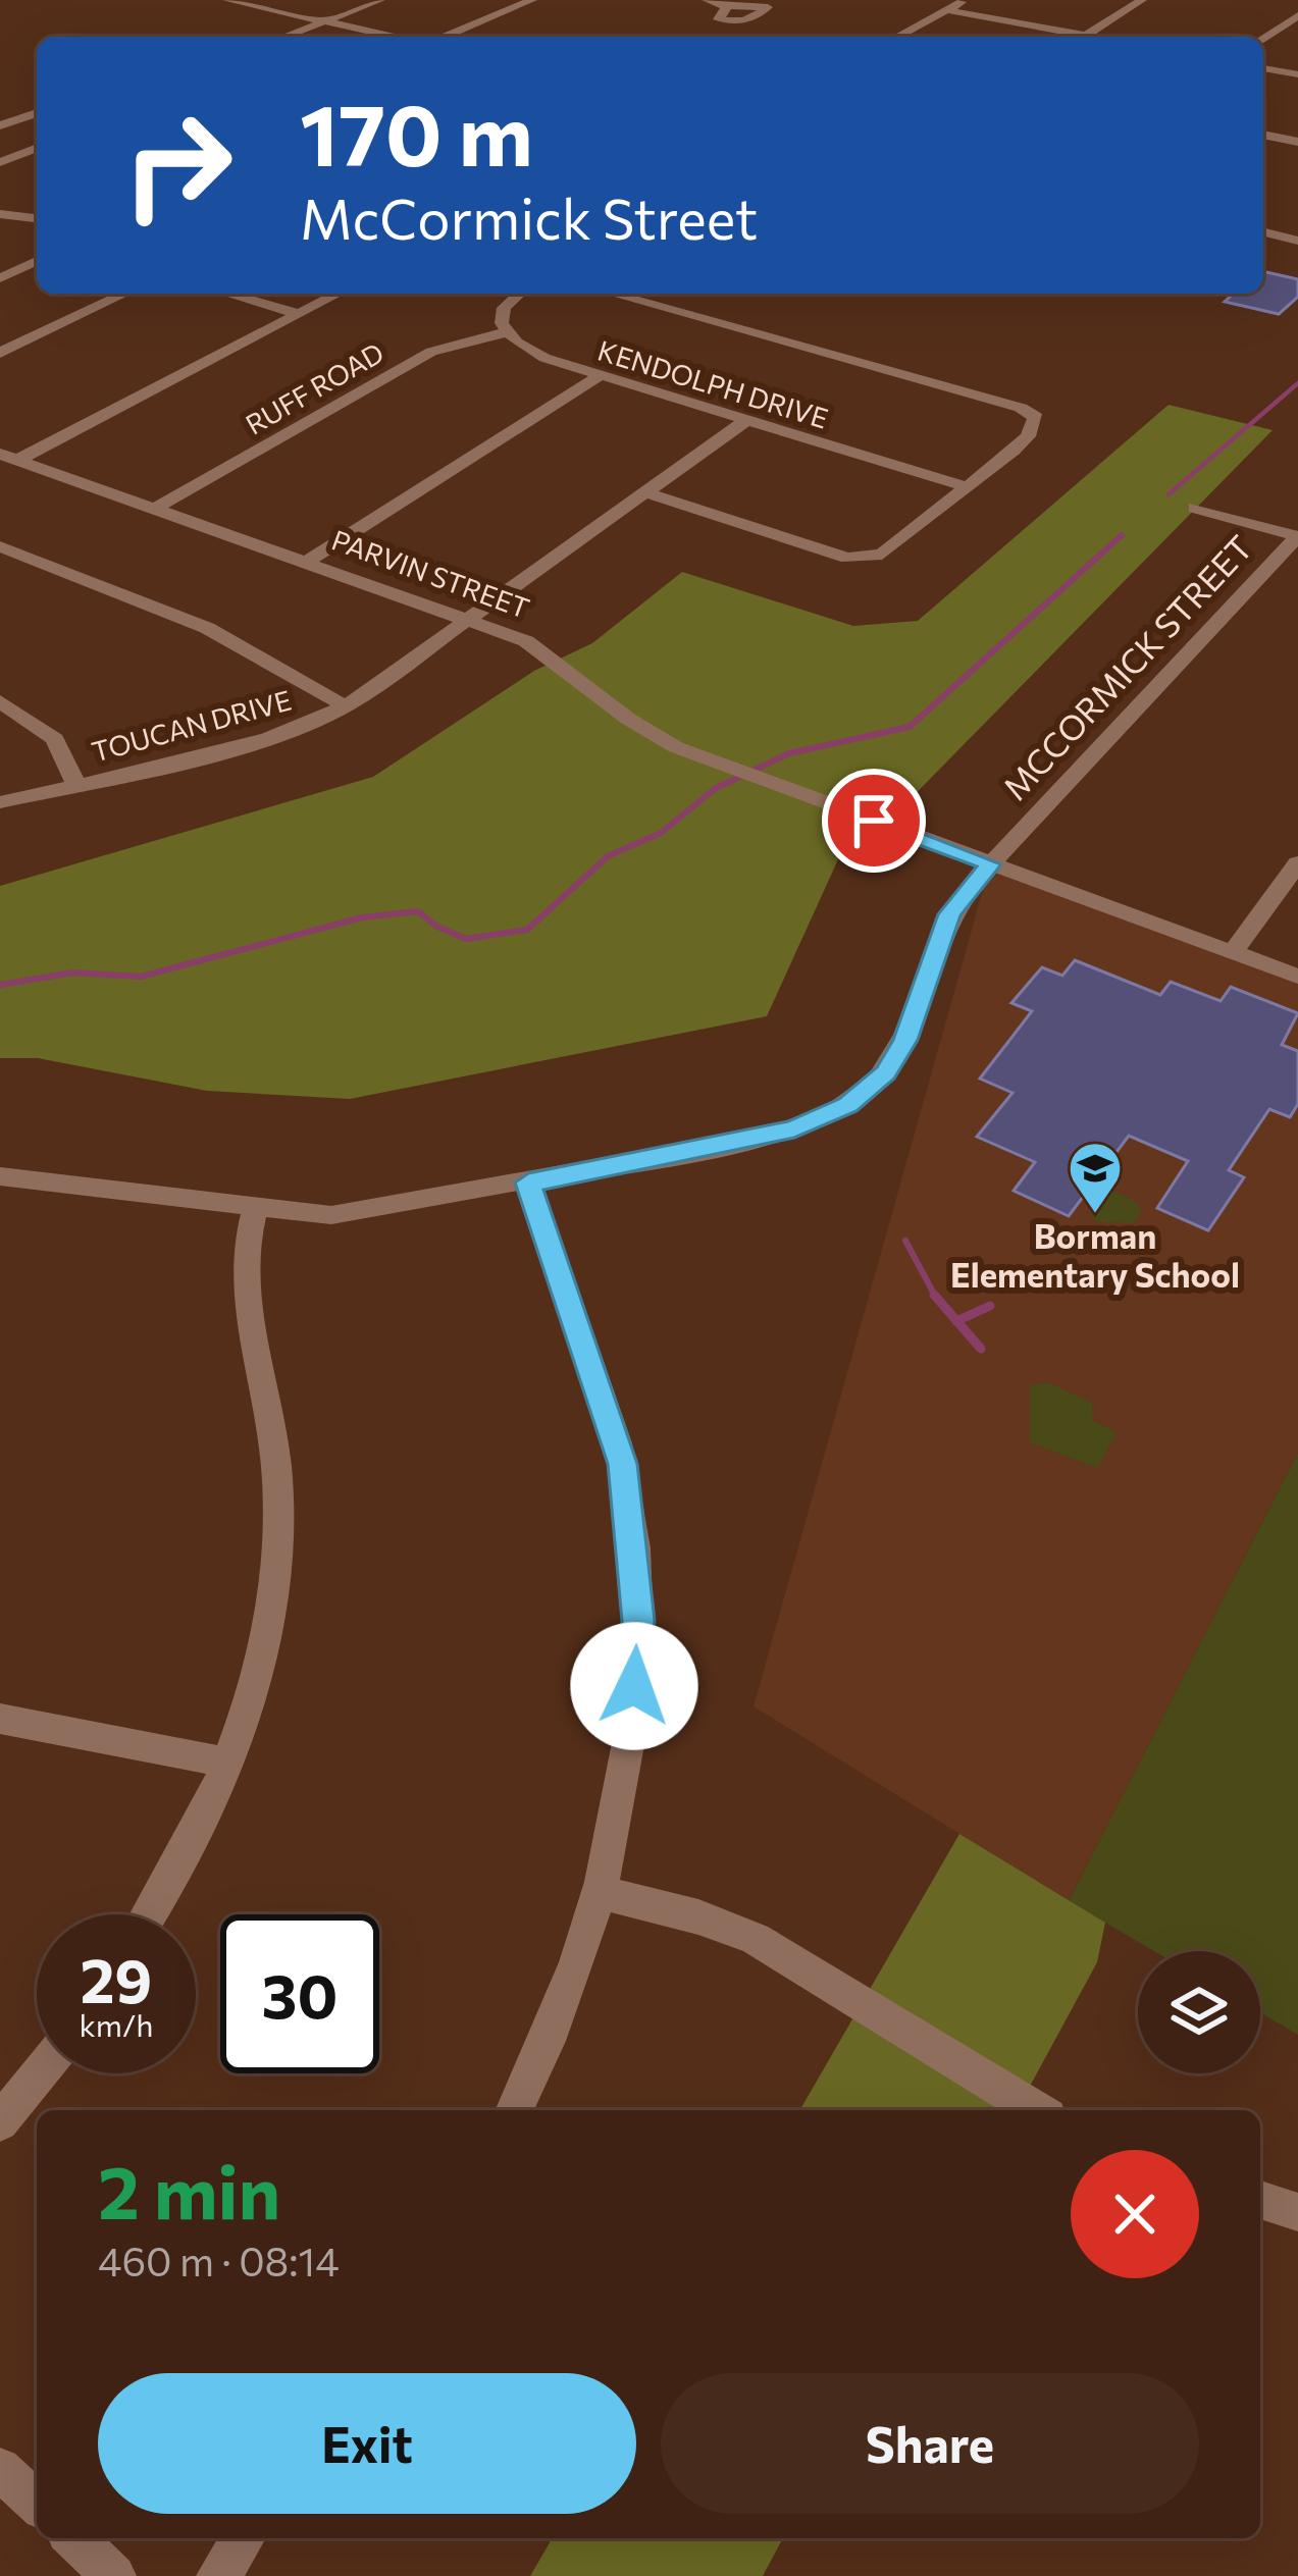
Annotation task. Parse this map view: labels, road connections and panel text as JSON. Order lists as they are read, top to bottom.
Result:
{
  "streets": {
    "street": [
      "KENDOLPH DRIVE",
      "RUFF ROAD",
      "PARVIN STREET",
      "MCCORMICK STREET",
      "TOUCAN DRIVE"
    ]
  },
  "crossings": [
    ["KENDOLPH DRIVE", "RUFF ROAD"],
    ["KENDOLPH DRIVE", "TOUCAN DRIVE"],
    ["RUFF ROAD", "PARVIN STREET"],
    ["PARVIN STREET", "MCCORMICK STREET"],
    ["PARVIN STREET", "TOUCAN DRIVE"]
  ],
  "places": {
    "school or university": ["Borman Elementary School"]
  },
  "page": {
    "turn": ["170 m", "McCormick Street"],
    "speed": "29 km/h",
    "limit": "30",
    "heading": ["2 min", "460 m · 08:14"],
    "buttons": ["Exit", "Share"]
  }
}
